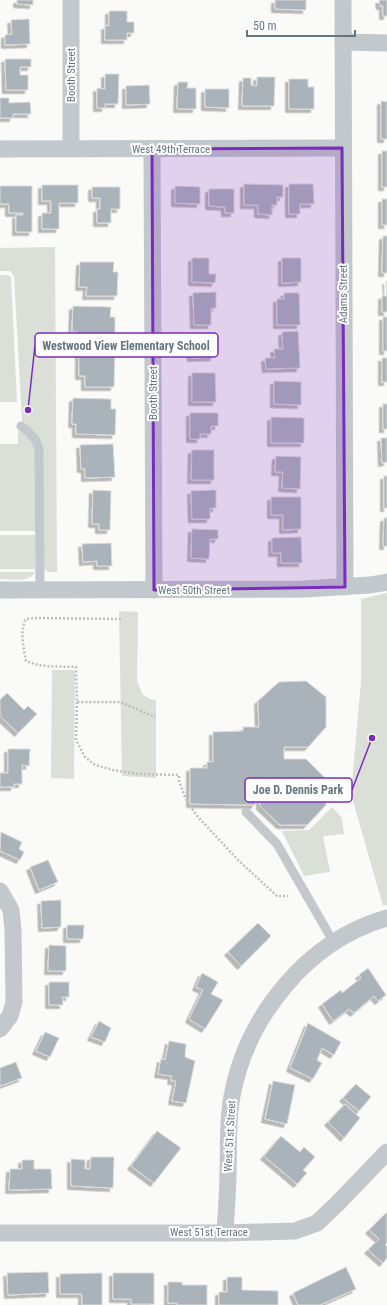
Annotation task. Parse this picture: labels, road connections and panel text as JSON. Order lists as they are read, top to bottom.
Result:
{
  "streets": {
    "street": [
      "Booth Street",
      "West 49th Terrace",
      "Adams Street",
      "West 50th Street",
      "West 51st Street",
      "West 51st Terrace"
    ]
  },
  "crossings": [
    ["Booth Street", "West 49th Terrace"],
    ["Booth Street", "West 50th Street"],
    ["West 49th Terrace", "Adams Street"],
    ["Adams Street", "West 50th Street"],
    ["West 51st Street", "West 51st Terrace"]
  ],
  "places": ["Westwood View Elementary School", "Joe D. Dennis Park"],
  "scale_bar": "50 m"
}
